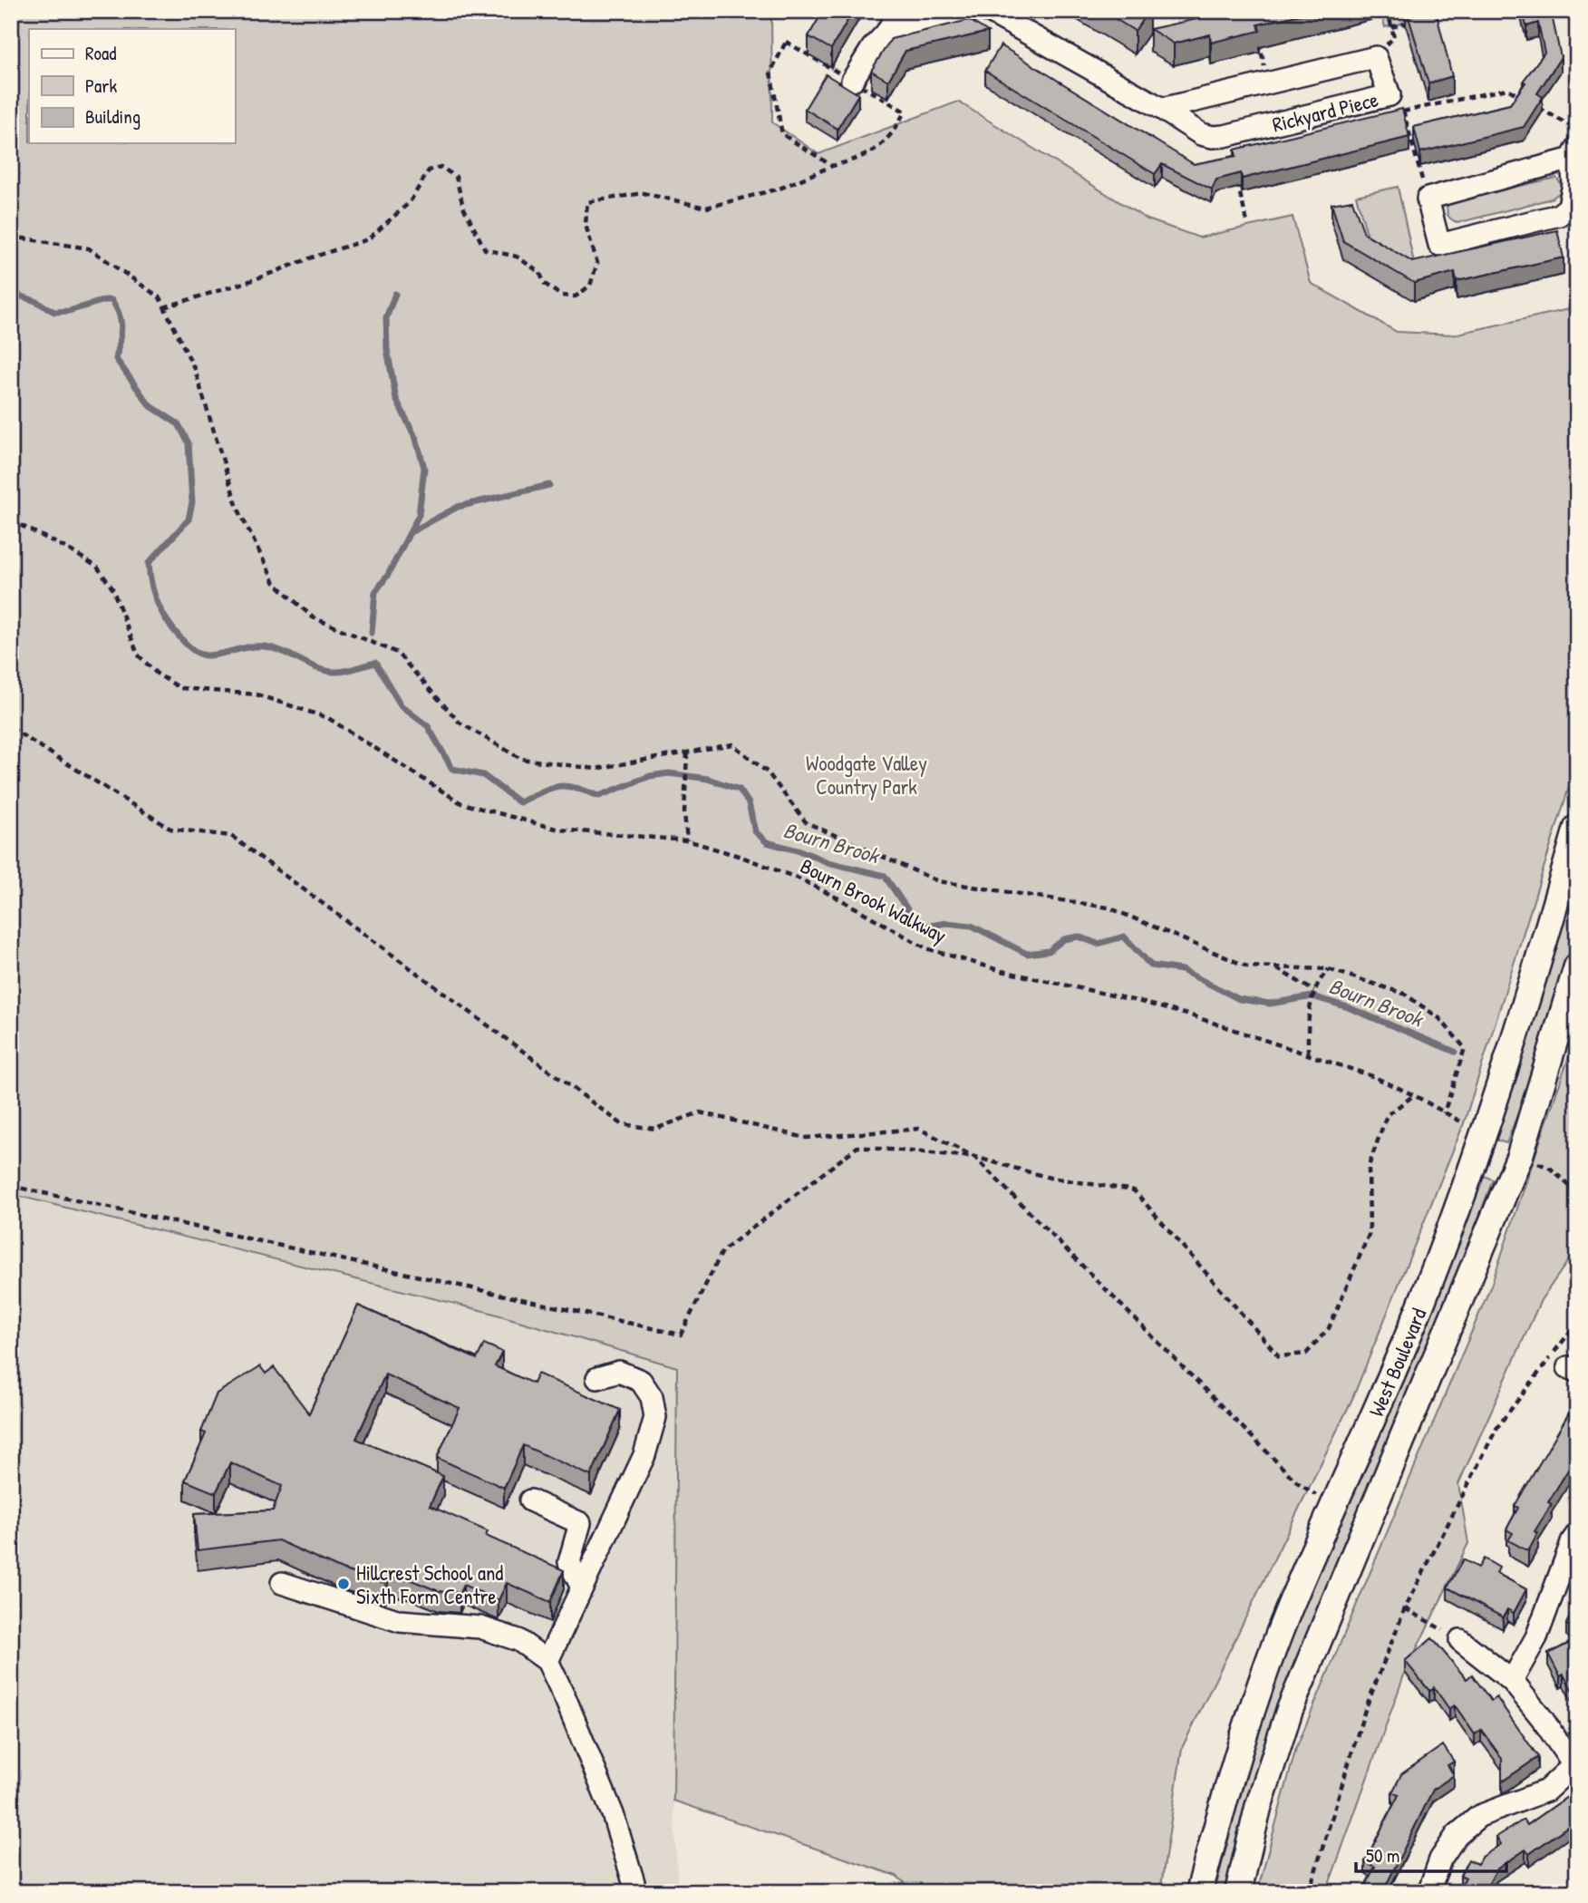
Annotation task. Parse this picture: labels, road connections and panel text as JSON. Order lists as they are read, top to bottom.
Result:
{
  "streets": {
    "main road": ["West Boulevard"],
    "street": ["Rickyard Piece"],
    "path": ["Bourn Brook Walkway"]
  },
  "water": ["Bourn Brook"],
  "parks": ["Woodgate Valley Country Park"],
  "places": ["Hillcrest School and Sixth Form Centre"],
  "legend": ["Road", "Park", "Building"],
  "scale_bar": "50 m"
}
